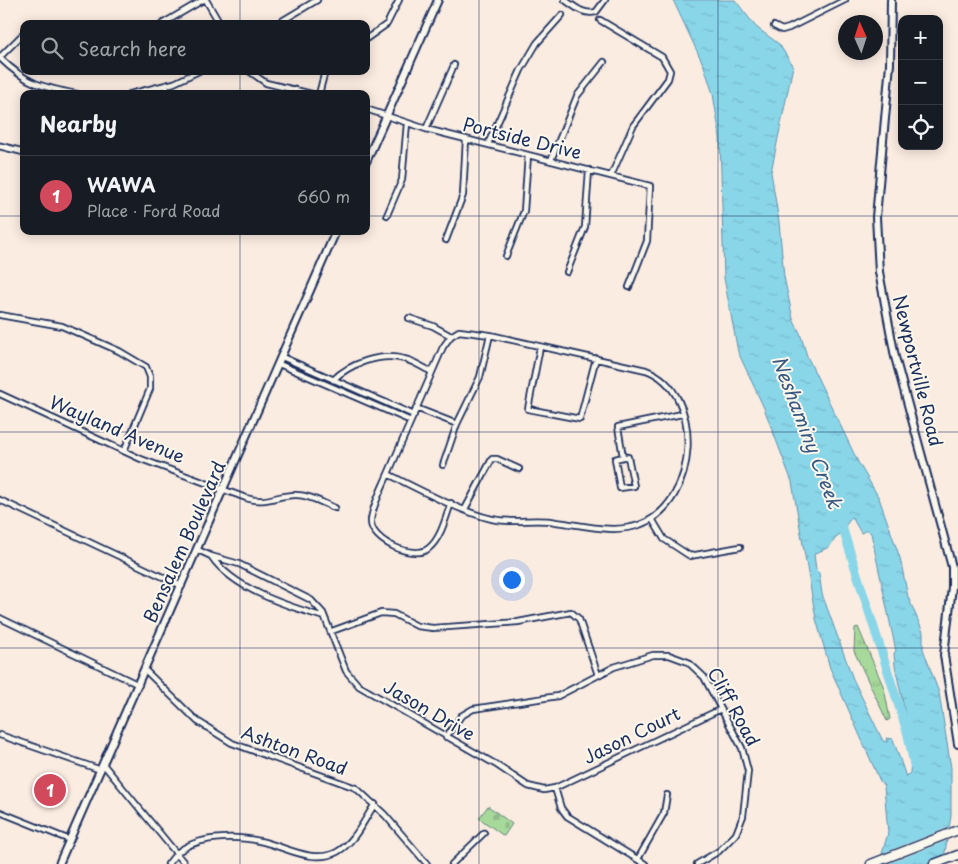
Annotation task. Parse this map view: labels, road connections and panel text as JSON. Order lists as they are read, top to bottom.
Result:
{
  "streets": {
    "main road": ["Newportville Road", "Bensalem Boulevard"],
    "street": [
      "Portside Drive",
      "Wayland Avenue",
      "Cliff Road",
      "Jason Drive",
      "Jason Court",
      "Ashton Road"
    ]
  },
  "crossings": [
    ["Wayland Avenue", "Bensalem Boulevard"],
    ["Bensalem Boulevard", "Jason Drive"],
    ["Bensalem Boulevard", "Ashton Road"],
    ["Cliff Road", "Jason Drive"],
    ["Cliff Road", "Jason Court"],
    ["Jason Drive", "Jason Court"]
  ],
  "water": ["Neshaminy Creek"],
  "north": "top",
  "page": {
    "map_buttons": ["+", "−"],
    "search": "Search here",
    "heading": "Nearby",
    "list": [
      {
        "mark": "1",
        "name": "WAWA",
        "note": "Place · Ford Road",
        "value": "660 m"
      }
    ],
    "pins": "1"
  }
}
